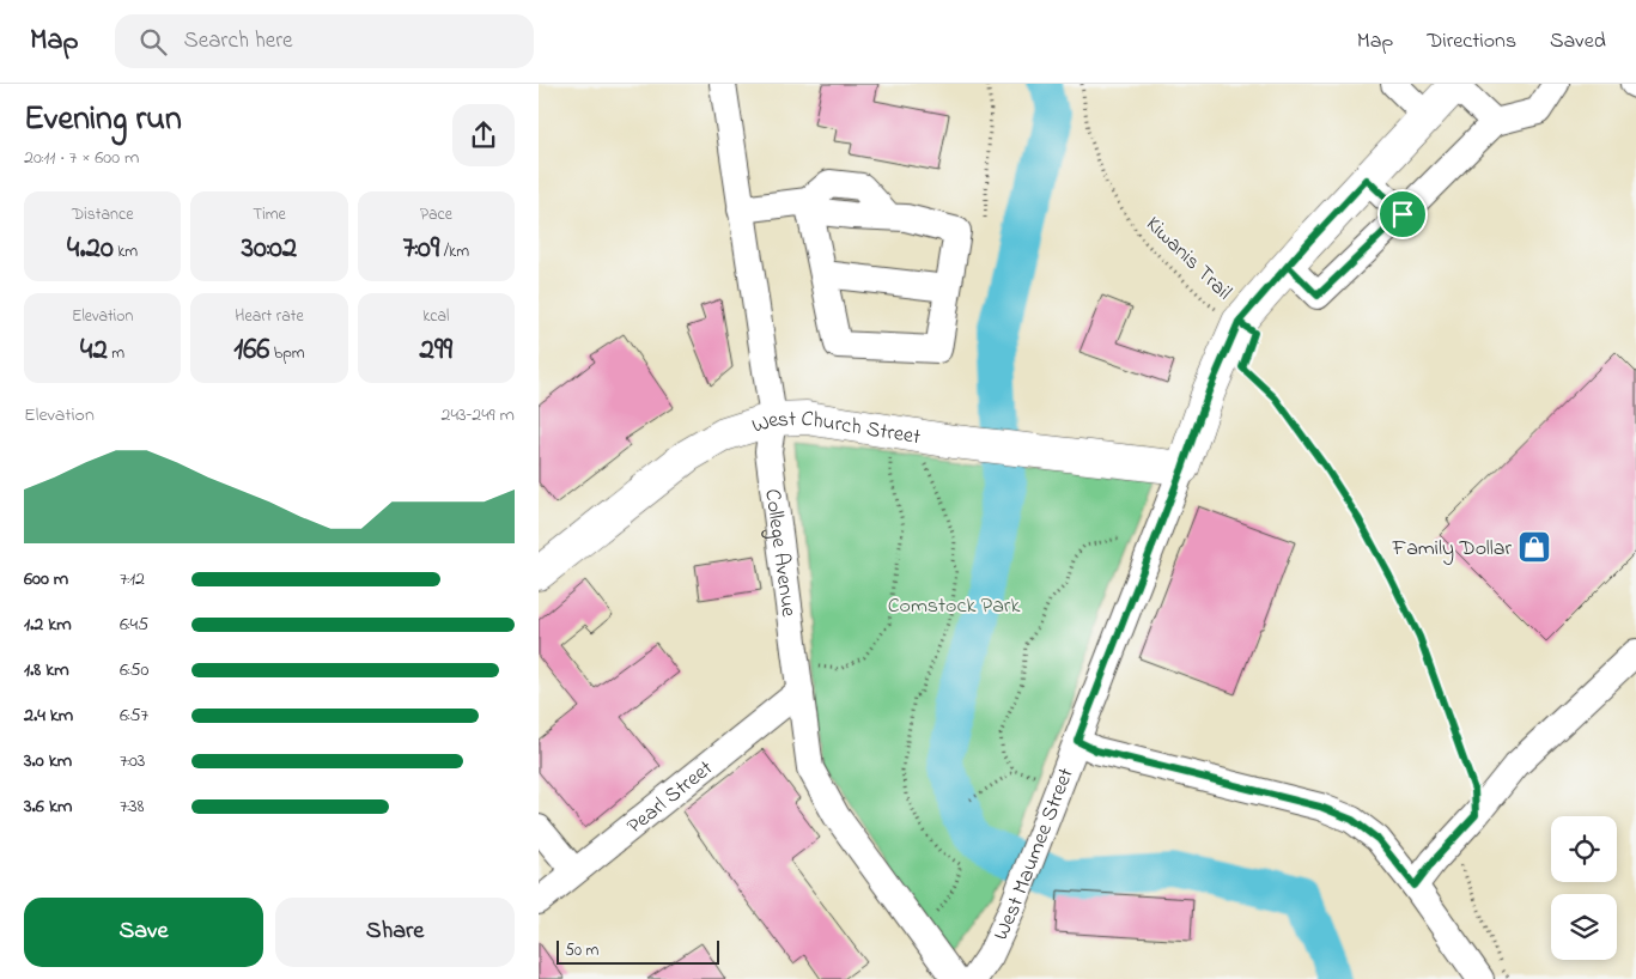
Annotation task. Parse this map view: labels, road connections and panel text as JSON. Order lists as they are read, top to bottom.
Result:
{
  "streets": {
    "main road": ["West Church Street", "West Maumee Street"],
    "street": ["College Avenue", "Pearl Street"],
    "path": ["Kiwanis Trail"]
  },
  "crossings": [
    ["Kiwanis Trail", "West Maumee Street"],
    ["West Church Street", "College Avenue"],
    ["West Church Street", "West Maumee Street"],
    ["College Avenue", "Pearl Street"],
    ["College Avenue", "West Maumee Street"]
  ],
  "parks": ["Comstock Park"],
  "places": {
    "shop": ["Family Dollar"]
  },
  "scale_bar": "50 m",
  "page": {
    "header": "Map",
    "search": "Search here",
    "nav": ["Map", "Directions", "Saved"],
    "heading": ["Evening run", "20:11 · 7 × 600 m"],
    "stats": [
      ["Distance", "4.20 km"],
      ["Time", "30:02"],
      ["Pace", "7:09 /km"],
      ["Elevation", "42 m"],
      ["Heart rate", "166 bpm"],
      ["kcal", "299"]
    ],
    "chart": ["Elevation", "243–249 m"],
    "list": [
      {
        "name": "600 m",
        "note": "7:12"
      },
      {
        "name": "1.2 km",
        "note": "6:45"
      },
      {
        "name": "1.8 km",
        "note": "6:50"
      },
      {
        "name": "2.4 km",
        "note": "6:57"
      },
      {
        "name": "3.0 km",
        "note": "7:03"
      },
      {
        "name": "3.6 km",
        "note": "7:38"
      }
    ],
    "buttons": ["Save", "Share"],
    "scale": "50 m"
  }
}
